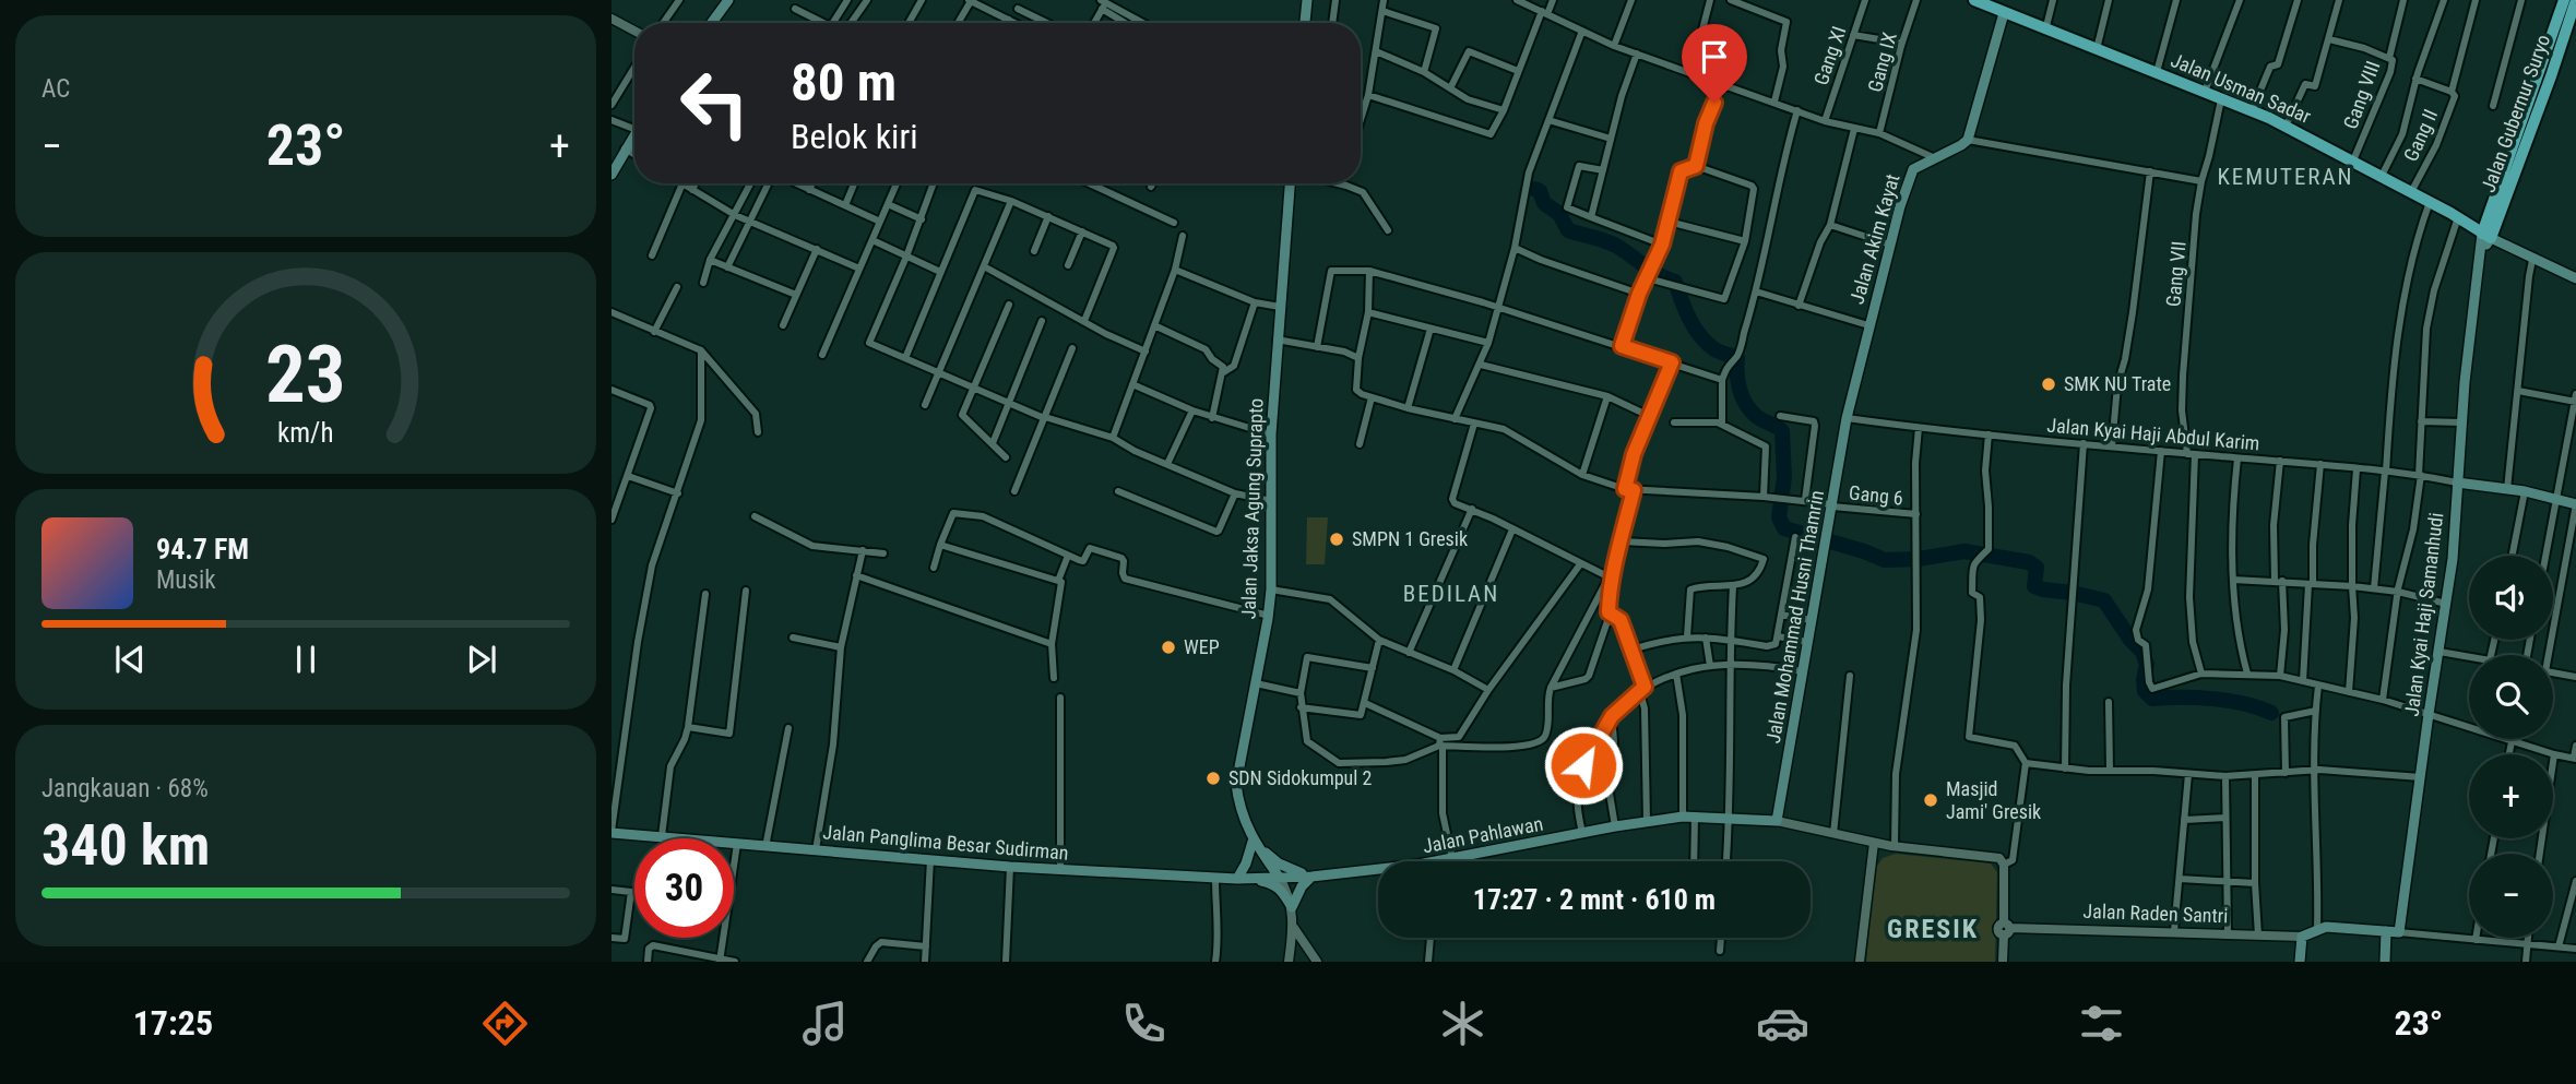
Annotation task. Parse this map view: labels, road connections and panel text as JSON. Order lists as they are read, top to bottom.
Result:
{
  "streets": {
    "highway": ["Jalan Usman Sadar", "Jalan Gubernur Suryo"],
    "main road": [
      "Jalan Akim Kayat",
      "Jalan Jaksa Agung Suprapto",
      "Jalan Kyai Haji Samanhudi",
      "Jalan Mohammad Husni Thamrin",
      "Jalan Pahlawan",
      "Jalan Panglima Besar Sudirman"
    ],
    "street": [
      "Gang XI",
      "Gang IX",
      "Gang VIII",
      "Gang II",
      "Gang VII",
      "Jalan Kyai Haji Abdul Karim",
      "Gang 6",
      "Jalan Raden Santri"
    ]
  },
  "crossings": [
    ["Jalan Usman Sadar", "Gang VIII"],
    ["Jalan Usman Sadar", "Jalan Gubernur Suryo"],
    ["Jalan Usman Sadar", "Gang II"],
    ["Jalan Usman Sadar", "Gang VII"],
    ["Jalan Usman Sadar", "Jalan Kyai Haji Samanhudi"],
    ["Jalan Gubernur Suryo", "Jalan Kyai Haji Samanhudi"],
    ["Jalan Akim Kayat", "Jalan Kyai Haji Abdul Karim"],
    ["Jalan Akim Kayat", "Jalan Mohammad Husni Thamrin"],
    ["Gang VII", "Jalan Kyai Haji Abdul Karim"],
    ["Jalan Kyai Haji Abdul Karim", "Jalan Kyai Haji Samanhudi"],
    ["Jalan Kyai Haji Abdul Karim", "Jalan Mohammad Husni Thamrin"],
    ["Gang 6", "Jalan Mohammad Husni Thamrin"],
    ["Jalan Jaksa Agung Suprapto", "Jalan Pahlawan"],
    ["Jalan Jaksa Agung Suprapto", "Jalan Panglima Besar Sudirman"],
    ["Jalan Mohammad Husni Thamrin", "Jalan Pahlawan"],
    ["Jalan Pahlawan", "Jalan Panglima Besar Sudirman"]
  ],
  "districts": ["KEMUTERAN", "BEDILAN", "GRESIK"],
  "places": [
    "SMK NU Trate",
    "SMPN 1 Gresik",
    "WEP",
    "SDN Sidokumpul 2",
    "Masjid Jami' Gresik"
  ],
  "page": {
    "tile": [
      "AC",
      ["Jangkauan · 68%", "340 km"]
    ],
    "turn": ["80 m", "Belok kiri"],
    "heat": ["−", "23°", "+"],
    "song": ["94.7 FM", "Musik"],
    "map_buttons": ["+", "−"],
    "limit": "30",
    "trip": "17:27 · 2 mnt · 610 m",
    "tabs": ["17:25", "23°"],
    "gauge": ["23", "km/h"]
  }
}
